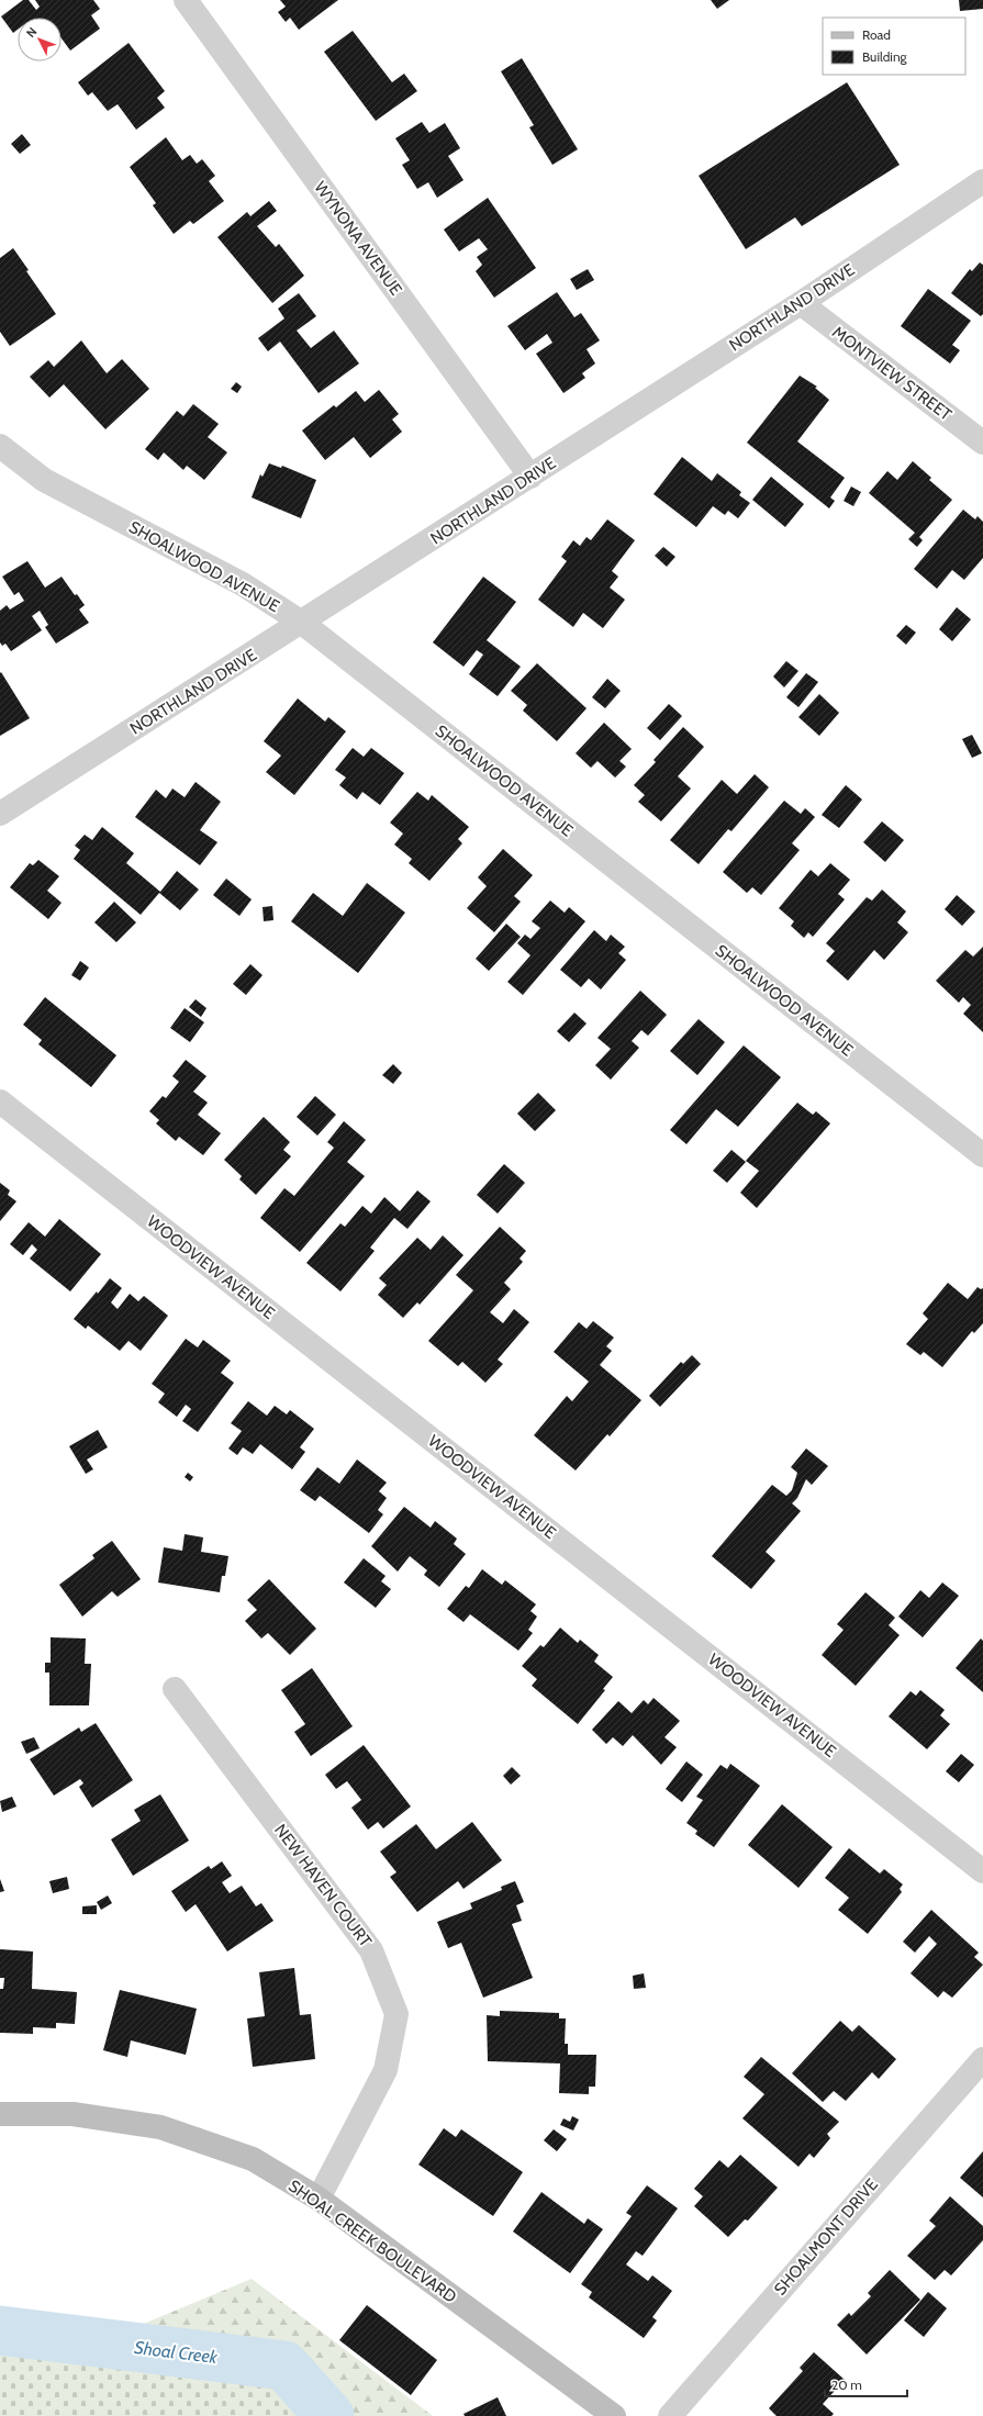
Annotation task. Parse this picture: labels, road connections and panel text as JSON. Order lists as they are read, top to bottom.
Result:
{
  "streets": {
    "street": [
      "WYNONA AVENUE",
      "NORTHLAND DRIVE",
      "MONTVIEW STREET",
      "SHOALWOOD AVENUE",
      "WOODVIEW AVENUE",
      "NEW HAVEN COURT",
      "SHOALMONT DRIVE",
      "SHOAL CREEK BOULEVARD"
    ]
  },
  "crossings": [
    ["WYNONA AVENUE", "NORTHLAND DRIVE"],
    ["NORTHLAND DRIVE", "MONTVIEW STREET"],
    ["NORTHLAND DRIVE", "SHOALWOOD AVENUE"],
    ["NEW HAVEN COURT", "SHOAL CREEK BOULEVARD"]
  ],
  "water": ["Shoal Creek"],
  "legend": ["Road", "Building"],
  "scale_bar": "20 m",
  "north": "top left"
}
